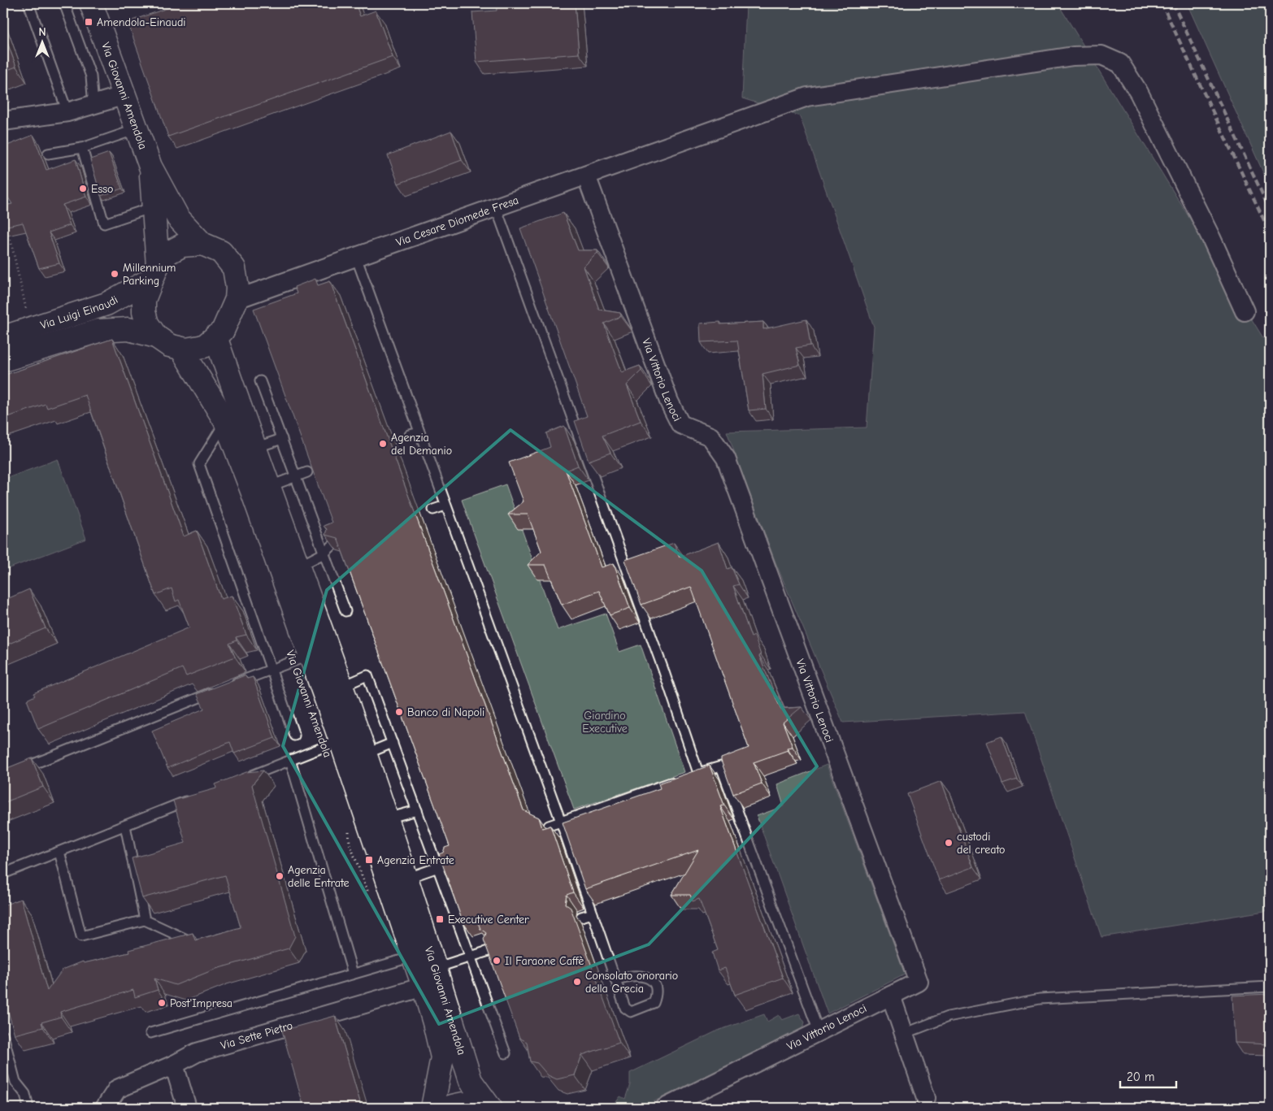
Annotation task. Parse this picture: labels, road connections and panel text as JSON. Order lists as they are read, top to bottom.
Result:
{
  "streets": {
    "main road": ["Via Giovanni Amendola", "Via Luigi Einaudi"],
    "street": ["Via Cesare Diomede Fresa", "Via Vittorio Lenoci", "Via Sette Pietro"]
  },
  "crossings": [
    ["Via Giovanni Amendola", "Via Cesare Diomede Fresa"],
    ["Via Giovanni Amendola", "Via Luigi Einaudi"],
    ["Via Giovanni Amendola", "Via Sette Pietro"],
    ["Via Cesare Diomede Fresa", "Via Luigi Einaudi"],
    ["Via Cesare Diomede Fresa", "Via Vittorio Lenoci"]
  ],
  "parks": ["Giardino Executive"],
  "places": {
    "transit": ["Amendola-Einaudi", "Agenzia Entrate", "Executive Center"],
    "other": [
      "Esso",
      "Millennium Parking",
      "Agenzia del Demanio",
      "Banco di Napoli",
      "custodi del creato",
      "Agenzia delle Entrate",
      "Il Faraone Caffè",
      "Consolato onorario della Grecia",
      "Post'Impresa"
    ]
  },
  "scale_bar": "20 m",
  "north": "top"
}
